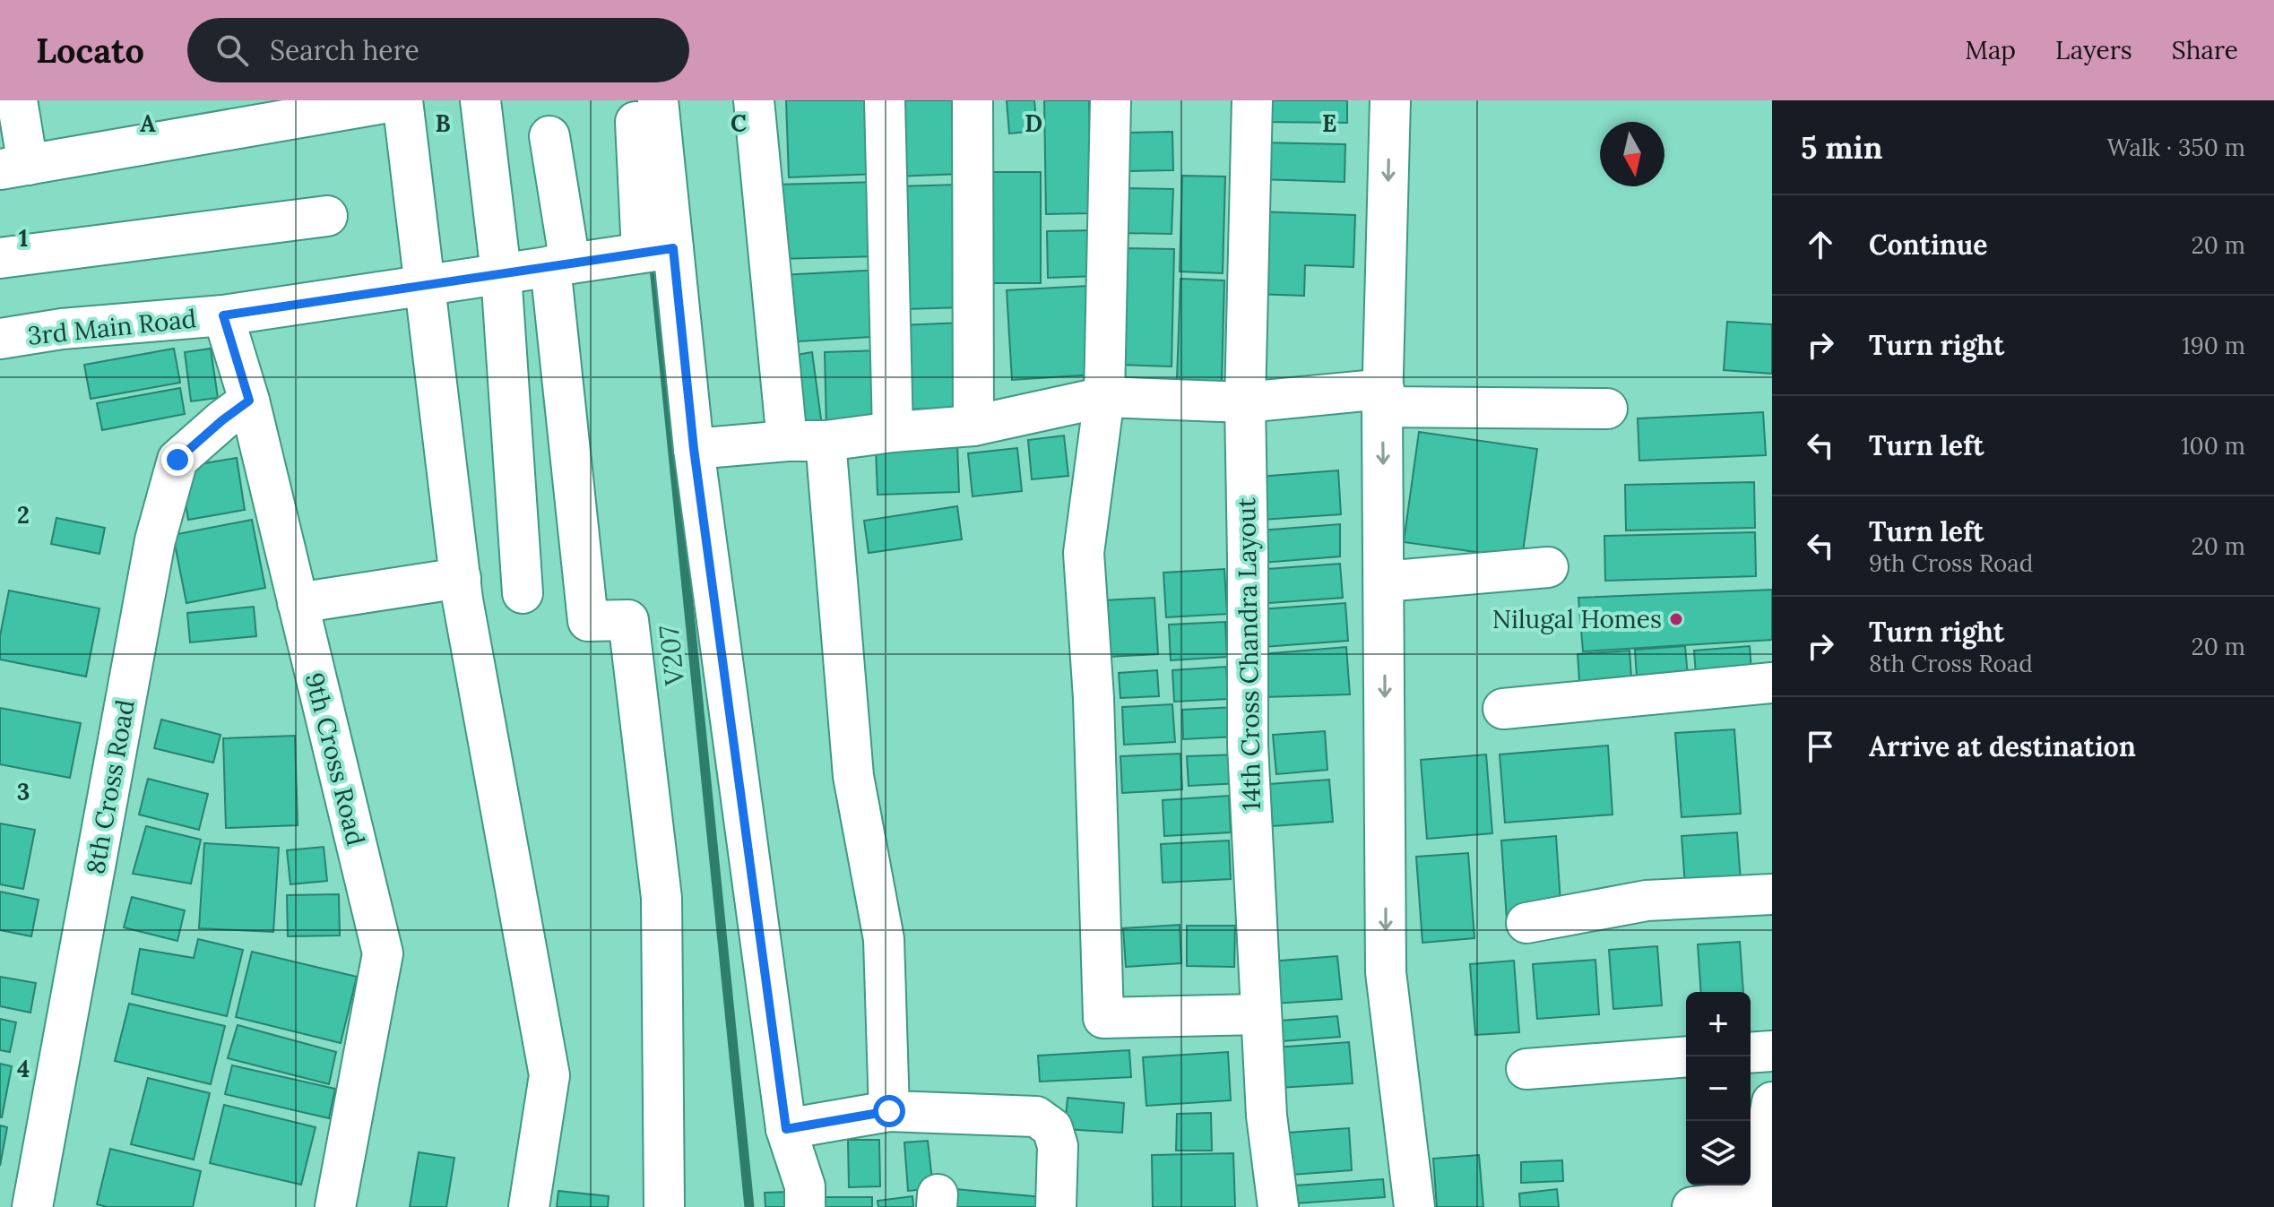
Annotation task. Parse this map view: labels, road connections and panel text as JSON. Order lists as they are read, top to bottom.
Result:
{
  "streets": {
    "street": [
      "3rd Main Road",
      "14th Cross Chandra Layout",
      "9th Cross Road",
      "8th Cross Road"
    ]
  },
  "crossings": [
    ["3rd Main Road", "9th Cross Road"],
    ["9th Cross Road", "8th Cross Road"]
  ],
  "water": ["V207"],
  "places": ["Nilugal Homes"],
  "north": "bottom",
  "page": {
    "header": "Locato",
    "search": "Search here",
    "nav": ["Map", "Layers", "Share"],
    "heading": ["5 min", "Walk · 350 m"],
    "list": [
      ["Continue", "20 m"],
      ["Turn right", "190 m"],
      ["Turn left", "100 m"],
      ["Turn left", "9th Cross Road", "20 m"],
      ["Turn right", "8th Cross Road", "20 m"],
      "Arrive at destination"
    ],
    "map_buttons": ["+", "−"]
  },
  "grid": {
    "columns": [
      "A",
      "B",
      "C",
      "D",
      "E"
    ],
    "rows": [
      "1",
      "2",
      "3",
      "4"
    ]
  }
}
